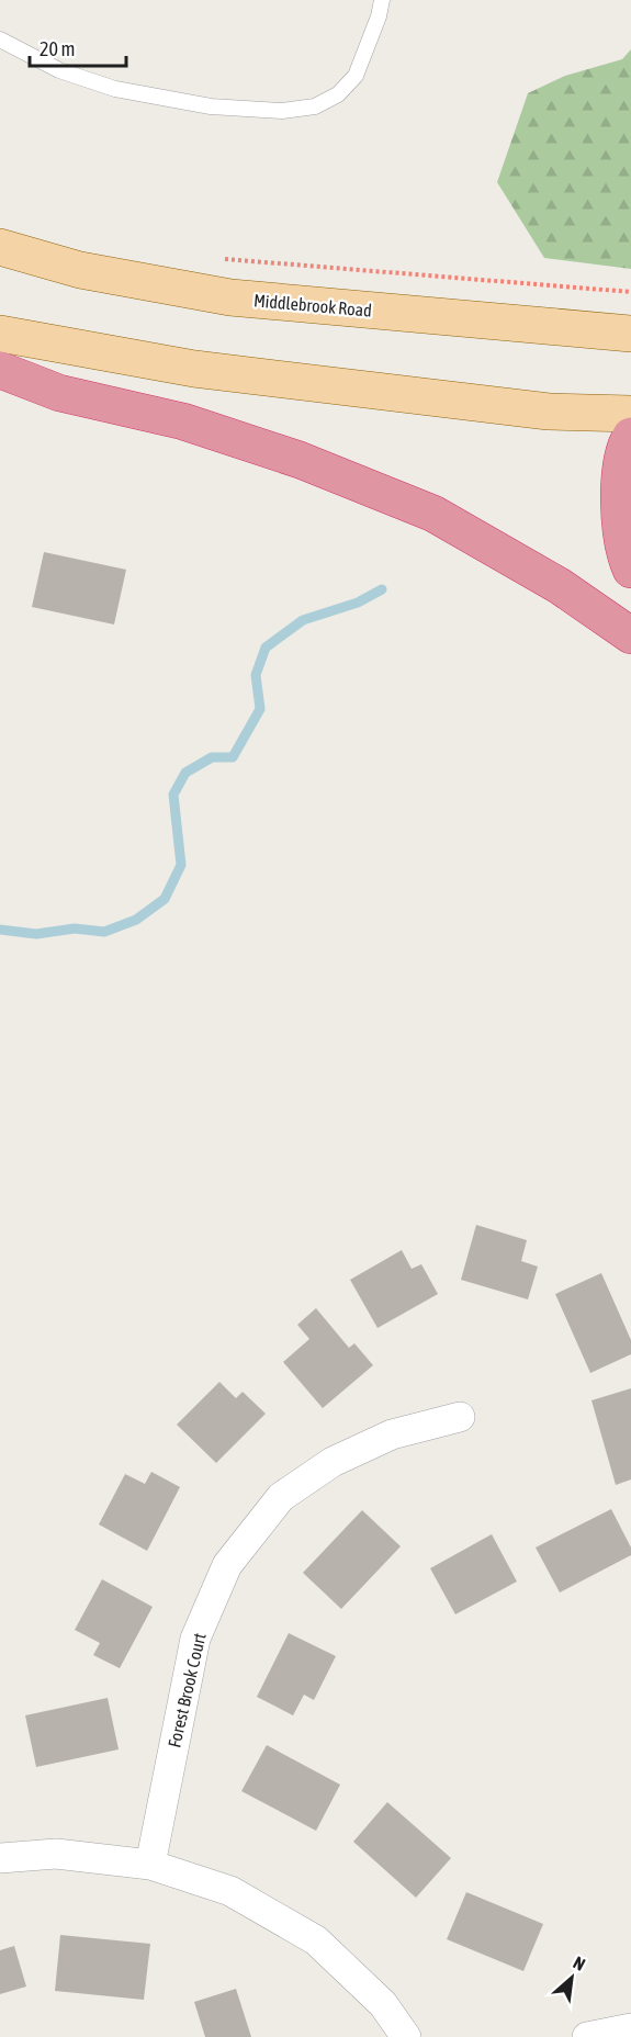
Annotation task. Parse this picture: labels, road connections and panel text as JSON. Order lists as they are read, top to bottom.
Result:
{
  "streets": {
    "main road": ["Middlebrook Road"],
    "street": ["Forest Brook Court"]
  },
  "scale_bar": "20 m",
  "north": "top right"
}
